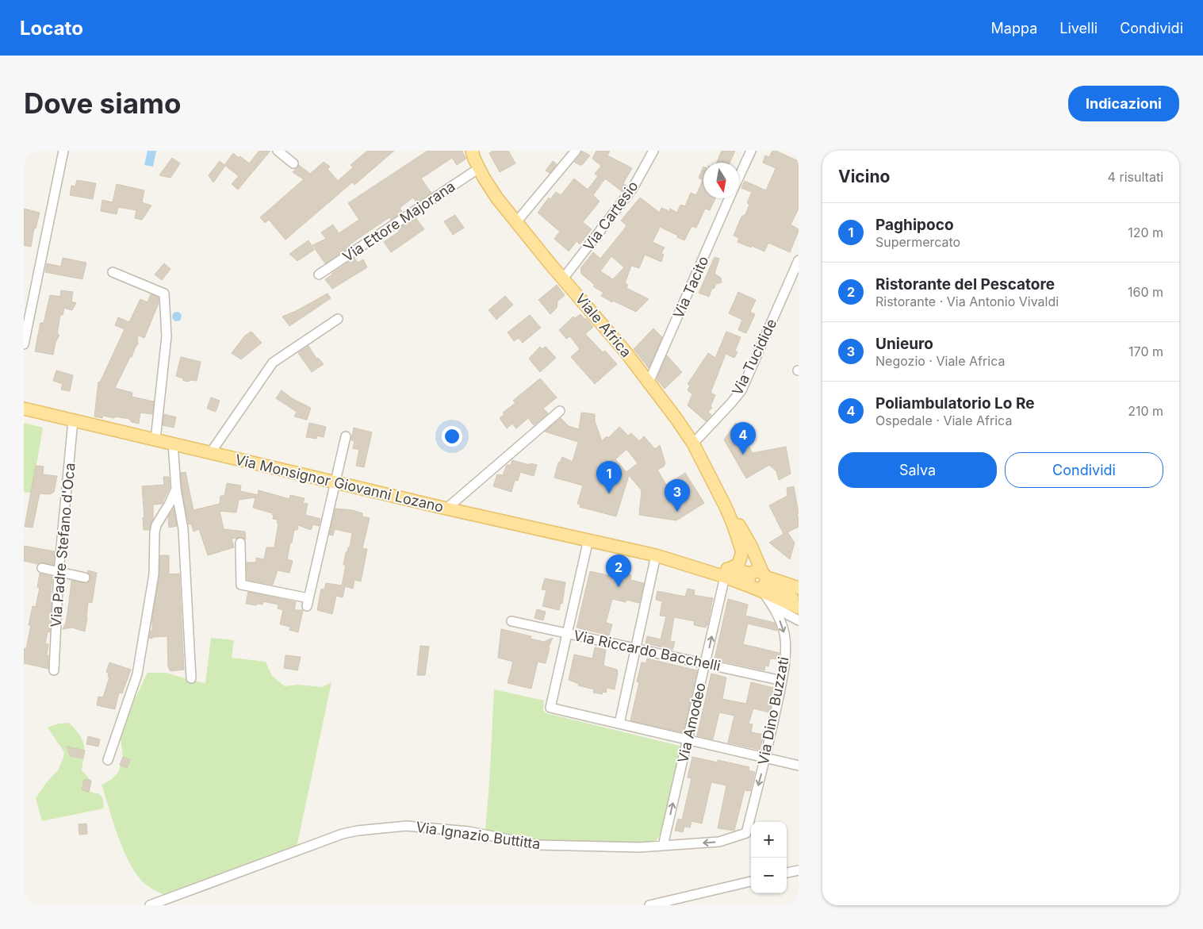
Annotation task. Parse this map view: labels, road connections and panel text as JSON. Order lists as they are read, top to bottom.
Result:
{
  "streets": {
    "main road": ["Viale Africa", "Via Monsignor Giovanni Lozano"],
    "street": [
      "Via Cartesio",
      "Via Ettore Majorana",
      "Via Tacito",
      "Via Tucidide",
      "Via Padre Stefano d'Oca",
      "Via Riccardo Bacchelli",
      "Via Dino Buzzati",
      "Via Amodeo",
      "Via Ignazio Buttitta"
    ]
  },
  "crossings": [
    ["Via Cartesio", "Viale Africa"],
    ["Via Ettore Majorana", "Viale Africa"],
    ["Via Tacito", "Viale Africa"],
    ["Viale Africa", "Via Tucidide"],
    ["Via Monsignor Giovanni Lozano", "Via Padre Stefano d'Oca"],
    ["Via Monsignor Giovanni Lozano", "Via Dino Buzzati"],
    ["Via Monsignor Giovanni Lozano", "Via Amodeo"],
    ["Via Riccardo Bacchelli", "Via Dino Buzzati"],
    ["Via Riccardo Bacchelli", "Via Amodeo"],
    ["Via Dino Buzzati", "Via Ignazio Buttitta"],
    ["Via Amodeo", "Via Ignazio Buttitta"]
  ],
  "one_way": ["Via Dino Buzzati"],
  "north": "bottom",
  "page": {
    "header": "Locato",
    "nav": ["Mappa", "Livelli", "Condividi"],
    "buttons": [
      "Indicazioni",
      ["Salva", "Condividi"]
    ],
    "title": "Dove siamo",
    "heading": ["Vicino", "4 risultati"],
    "list": [
      {
        "mark": "1",
        "name": "Paghipoco",
        "note": "Supermercato",
        "value": "120 m"
      },
      {
        "mark": "2",
        "name": "Ristorante del Pescatore",
        "note": "Ristorante · Via Antonio Vivaldi",
        "value": "160 m"
      },
      {
        "mark": "3",
        "name": "Unieuro",
        "note": "Negozio · Viale Africa",
        "value": "170 m"
      },
      {
        "mark": "4",
        "name": "Poliambulatorio Lo Re",
        "note": "Ospedale · Viale Africa",
        "value": "210 m"
      }
    ],
    "pins": [
      "4",
      "1",
      "3",
      "2"
    ],
    "map_buttons": ["+", "−"]
  }
}
